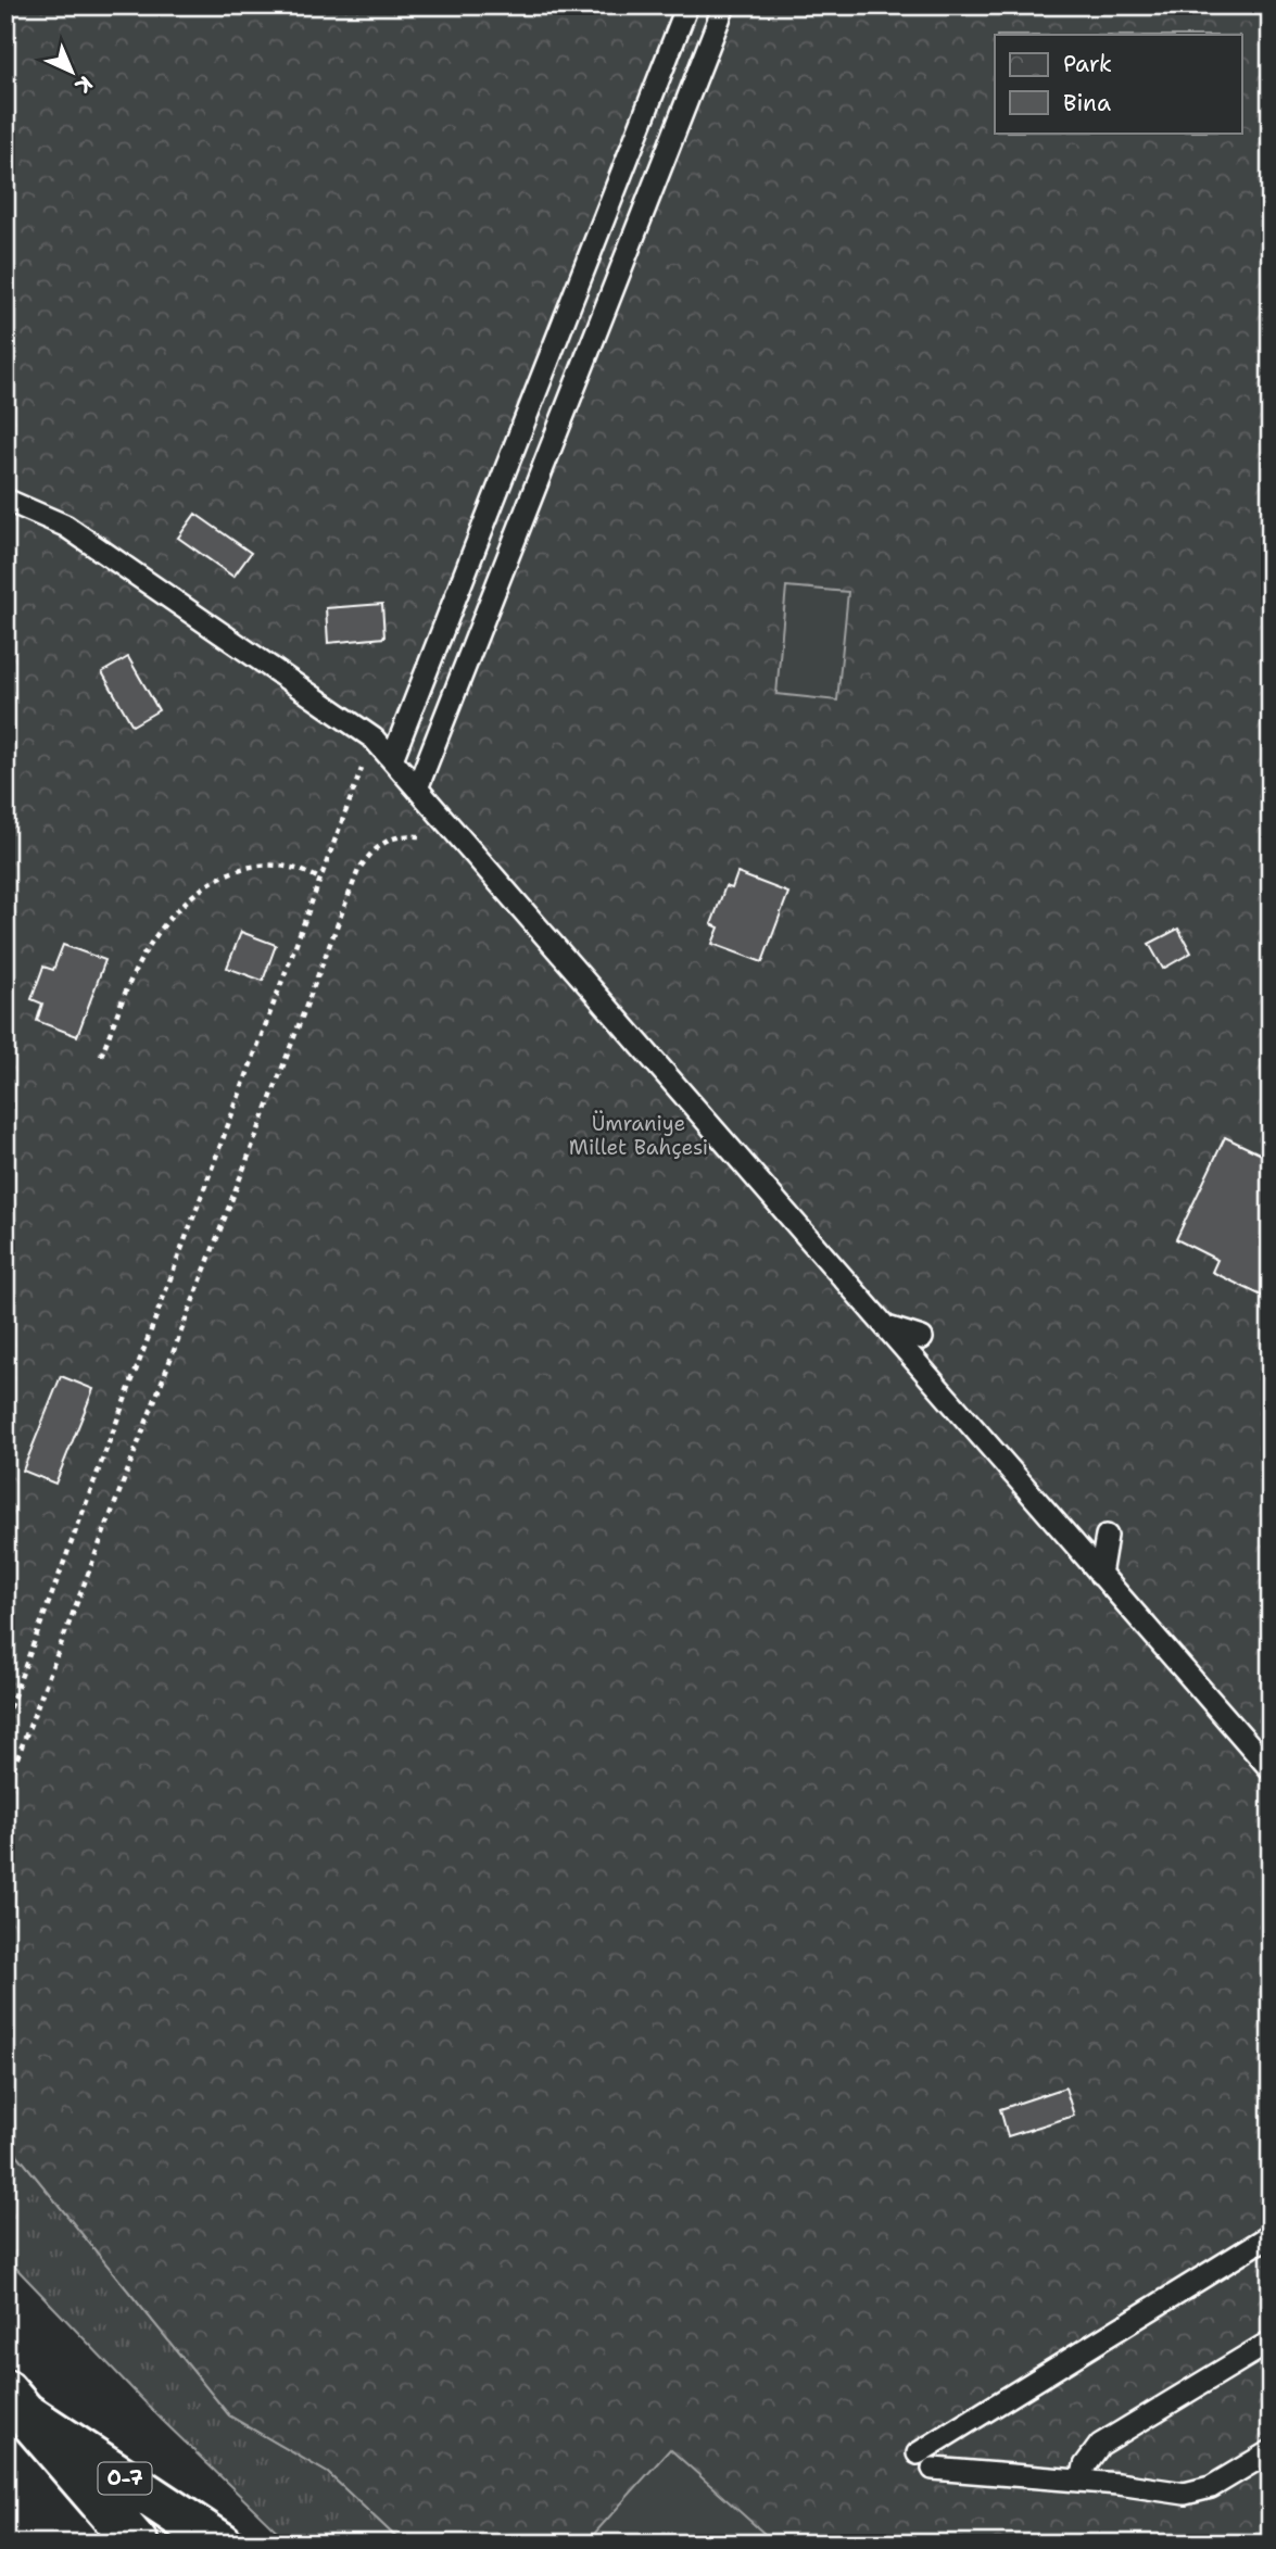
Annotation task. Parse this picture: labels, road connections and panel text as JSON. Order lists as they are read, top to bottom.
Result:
{
  "streets": {
    "highway": ["O-7"]
  },
  "parks": ["Ümraniye Millet Bahçesi"],
  "legend": ["Park", "Bina"],
  "north": "bottom right"
}
